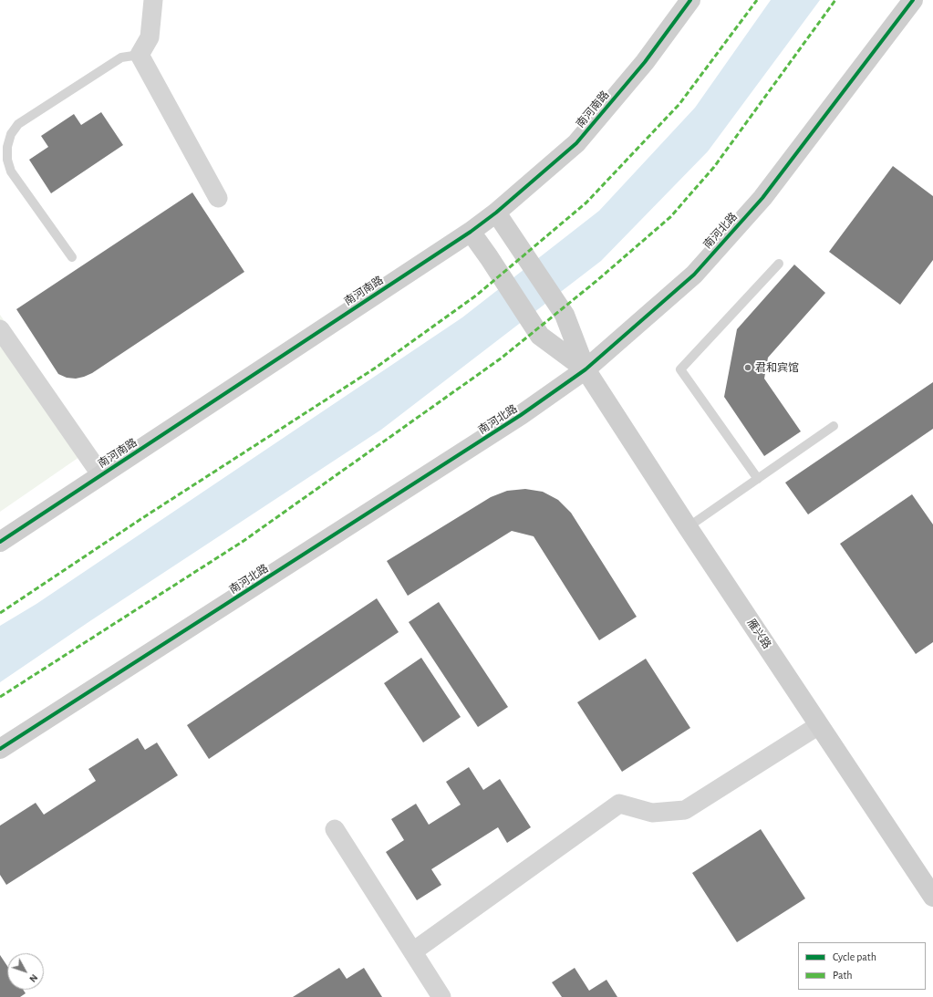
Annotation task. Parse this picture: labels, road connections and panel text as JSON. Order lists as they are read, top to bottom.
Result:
{
  "streets": {
    "street": ["南河南路", "南河北路", "雁兴路"]
  },
  "crossings": [
    ["南河北路", "雁兴路"]
  ],
  "places": ["君和宾馆"],
  "legend": ["Cycle path", "Path"],
  "north": "bottom right"
}
